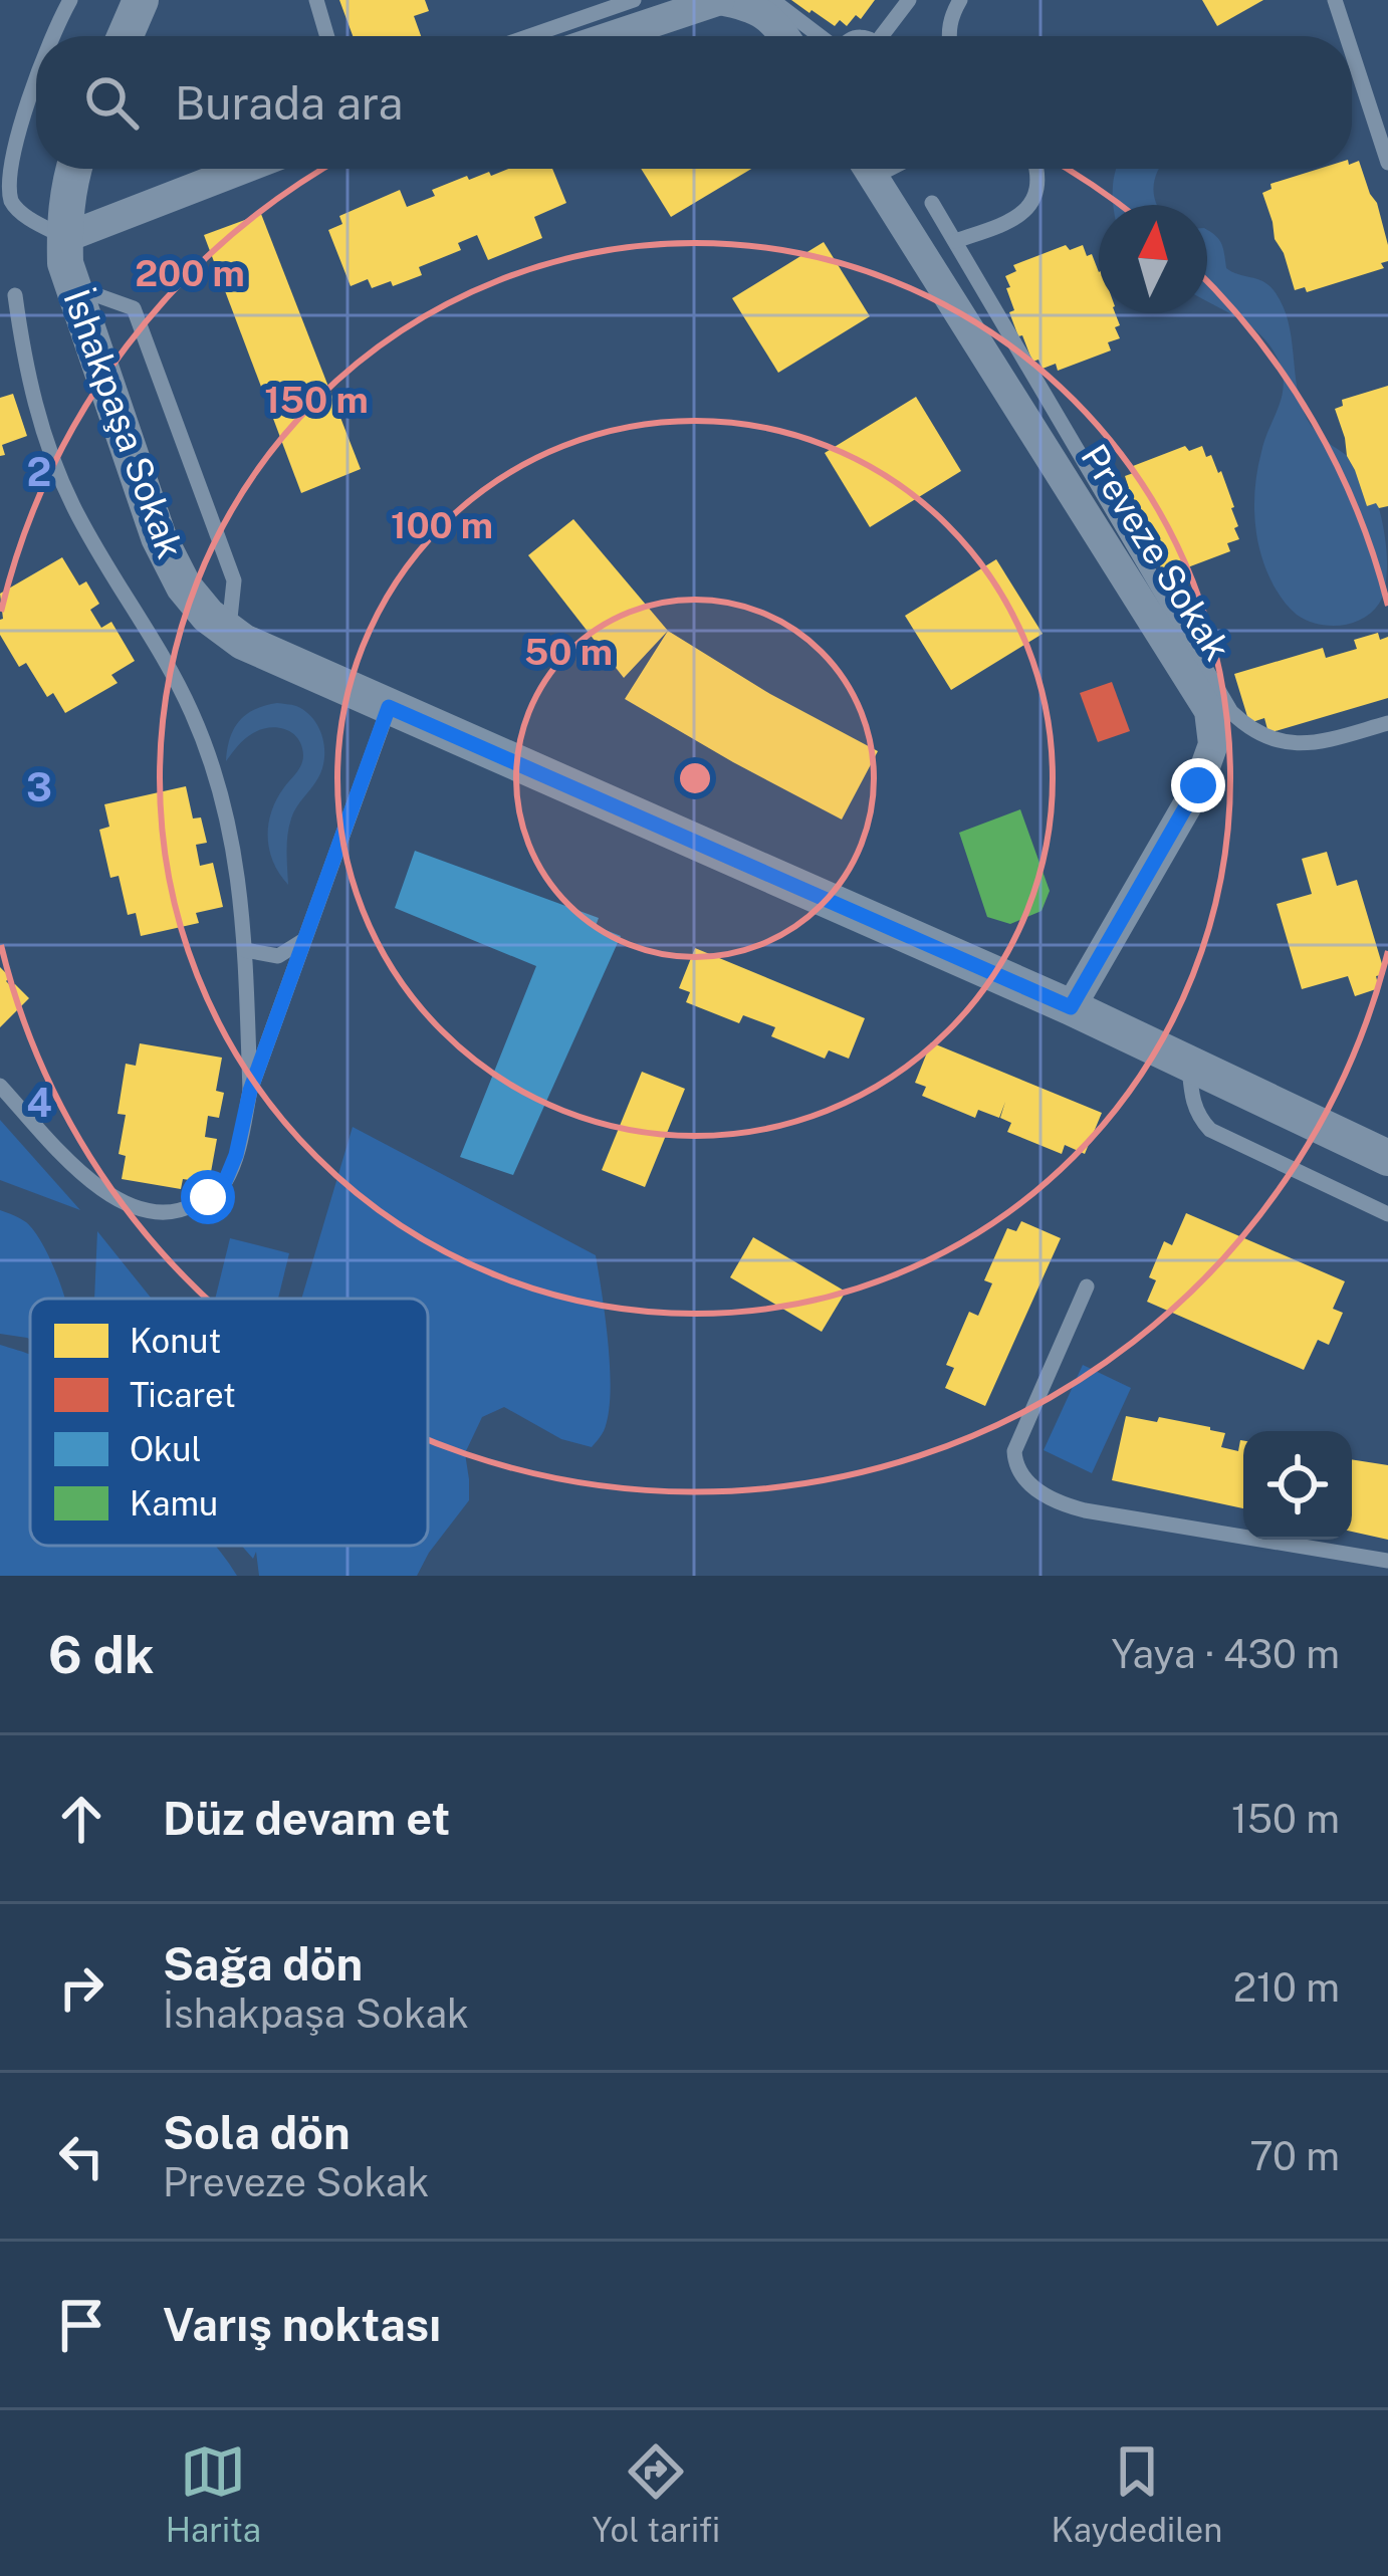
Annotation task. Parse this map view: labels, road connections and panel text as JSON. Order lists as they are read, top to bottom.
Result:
{
  "streets": {
    "street": ["İshakpaşa Sokak", "Preveze Sokak"]
  },
  "crossings": [
    ["İshakpaşa Sokak", "Preveze Sokak"]
  ],
  "legend": [
    "Konut",
    "Ticaret",
    "Okul",
    "Kamu"
  ],
  "north": "top",
  "page": {
    "search": "Burada ara",
    "heading": ["6 dk", "Yaya · 430 m"],
    "list": [
      ["Düz devam et", "150 m"],
      ["Sağa dön", "İshakpaşa Sokak", "210 m"],
      ["Sola dön", "Preveze Sokak", "70 m"],
      "Varış noktası"
    ],
    "nav": ["Harita", "Yol tarifi", "Kaydedilen"]
  },
  "grid": {
    "rows": ["2", "3", "4"]
  },
  "rings": [
    "200 m",
    "150 m",
    "100 m",
    "50 m"
  ]
}
